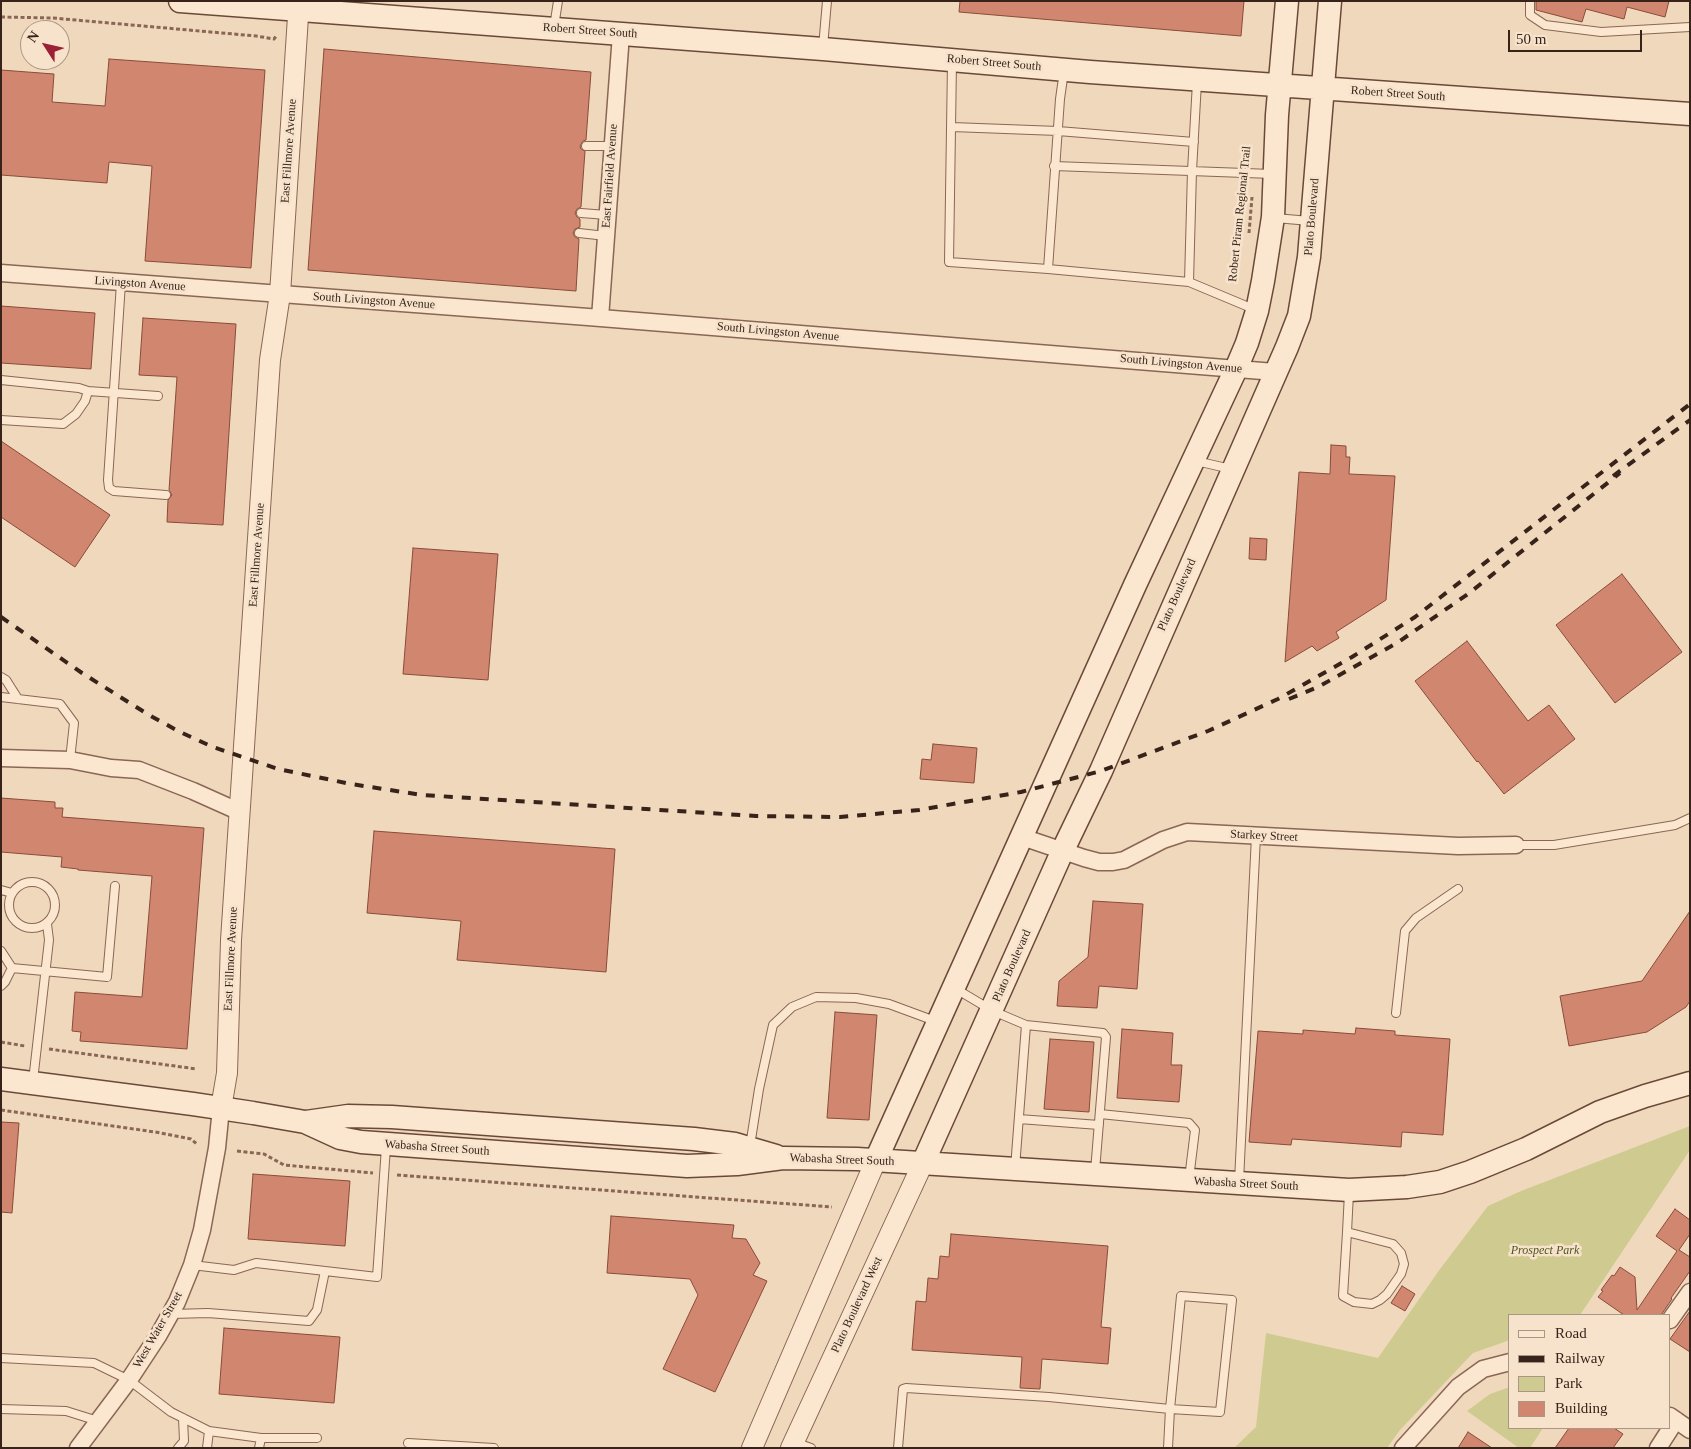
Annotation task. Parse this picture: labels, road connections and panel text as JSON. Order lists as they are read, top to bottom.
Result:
{
  "streets": {
    "main road": ["Robert Street South", "Plato Boulevard", "Wabasha Street South"],
    "street": [
      "East Fillmore Avenue",
      "East Fairfield Avenue",
      "Livingston Avenue",
      "South Livingston Avenue",
      "Starkey Street",
      "Plato Boulevard West",
      "West Water Street"
    ],
    "path": ["Robert Piram Regional Trail"]
  },
  "crossings": [
    ["Robert Street South", "East Fillmore Avenue"],
    ["Robert Street South", "East Fairfield Avenue"],
    ["Robert Street South", "Plato Boulevard"],
    ["East Fillmore Avenue", "Livingston Avenue"],
    ["East Fillmore Avenue", "South Livingston Avenue"],
    ["East Fillmore Avenue", "Wabasha Street South"],
    ["East Fillmore Avenue", "West Water Street"],
    ["East Fairfield Avenue", "South Livingston Avenue"],
    ["Plato Boulevard", "South Livingston Avenue"],
    ["Plato Boulevard", "Starkey Street"],
    ["Plato Boulevard", "Wabasha Street South"],
    ["Plato Boulevard", "Plato Boulevard West"],
    ["Livingston Avenue", "South Livingston Avenue"],
    ["Wabasha Street South", "Plato Boulevard West"],
    ["Wabasha Street South", "West Water Street"]
  ],
  "parks": ["Prospect Park"],
  "legend": [
    "Road",
    "Railway",
    "Park",
    "Building"
  ],
  "scale_bar": "50 m",
  "north": "top left"
}
